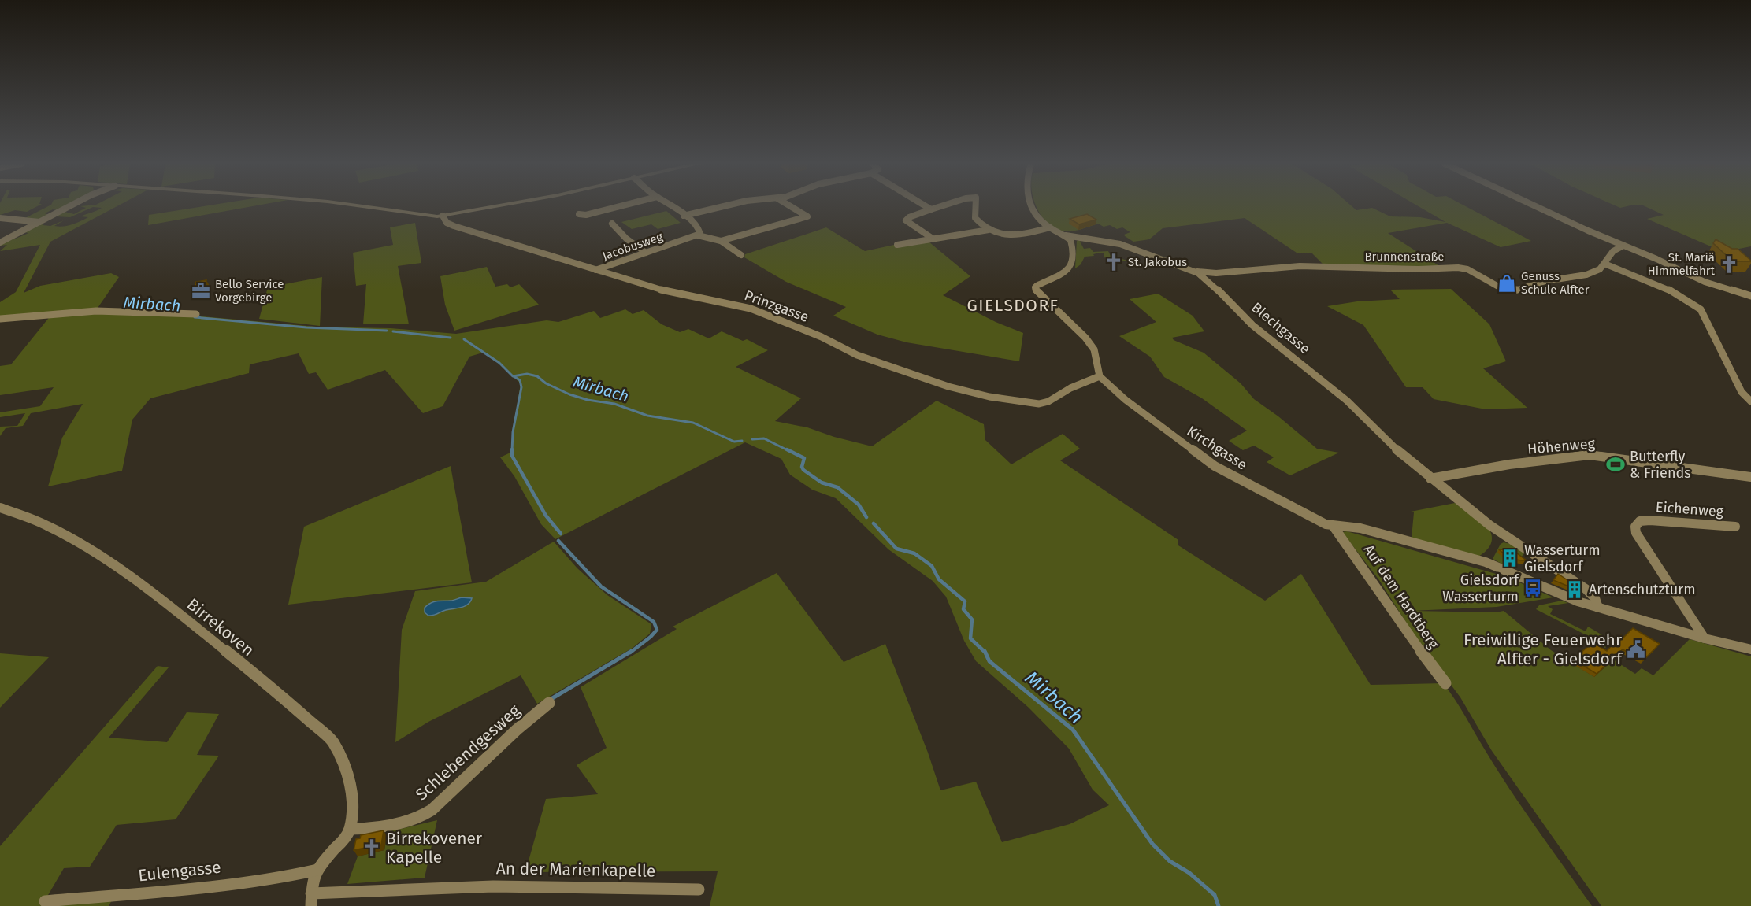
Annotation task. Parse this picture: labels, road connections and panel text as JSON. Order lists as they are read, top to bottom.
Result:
{
  "streets": {
    "street": [
      "Jacobusweg",
      "Brunnenstraße",
      "Prinzgasse",
      "Blechgasse",
      "Höhenweg",
      "Kirchgasse",
      "Eichenweg",
      "Auf dem Hardtberg",
      "Birrekoven",
      "Schlebendgesweg",
      "An der Marienkapelle",
      "Eulengasse"
    ]
  },
  "crossings": [
    ["Jacobusweg", "Prinzgasse"],
    ["Brunnenstraße", "Blechgasse"],
    ["Prinzgasse", "Kirchgasse"],
    ["Blechgasse", "Höhenweg"],
    ["Blechgasse", "Kirchgasse"],
    ["Kirchgasse", "Eichenweg"],
    ["Kirchgasse", "Auf dem Hardtberg"],
    ["Birrekoven", "Schlebendgesweg"]
  ],
  "districts": ["GIELSDORF"],
  "water": ["Mirbach"],
  "places": {
    "church": ["St. Jakobus", "St. Mariä Himmelfahrt", "Birrekovener Kapelle"],
    "shop": ["Genuss Schule Alfter"],
    "office": ["Bello Service Vorgebirge"],
    "sports": ["Butterfly & Friends"],
    "building": ["Wasserturm Gielsdorf", "Artenschutzturm"],
    "bus stop": ["Gielsdorf Wasserturm"],
    "public building": ["Freiwillige Feuerwehr Alfter - Gielsdorf"]
  }
}
